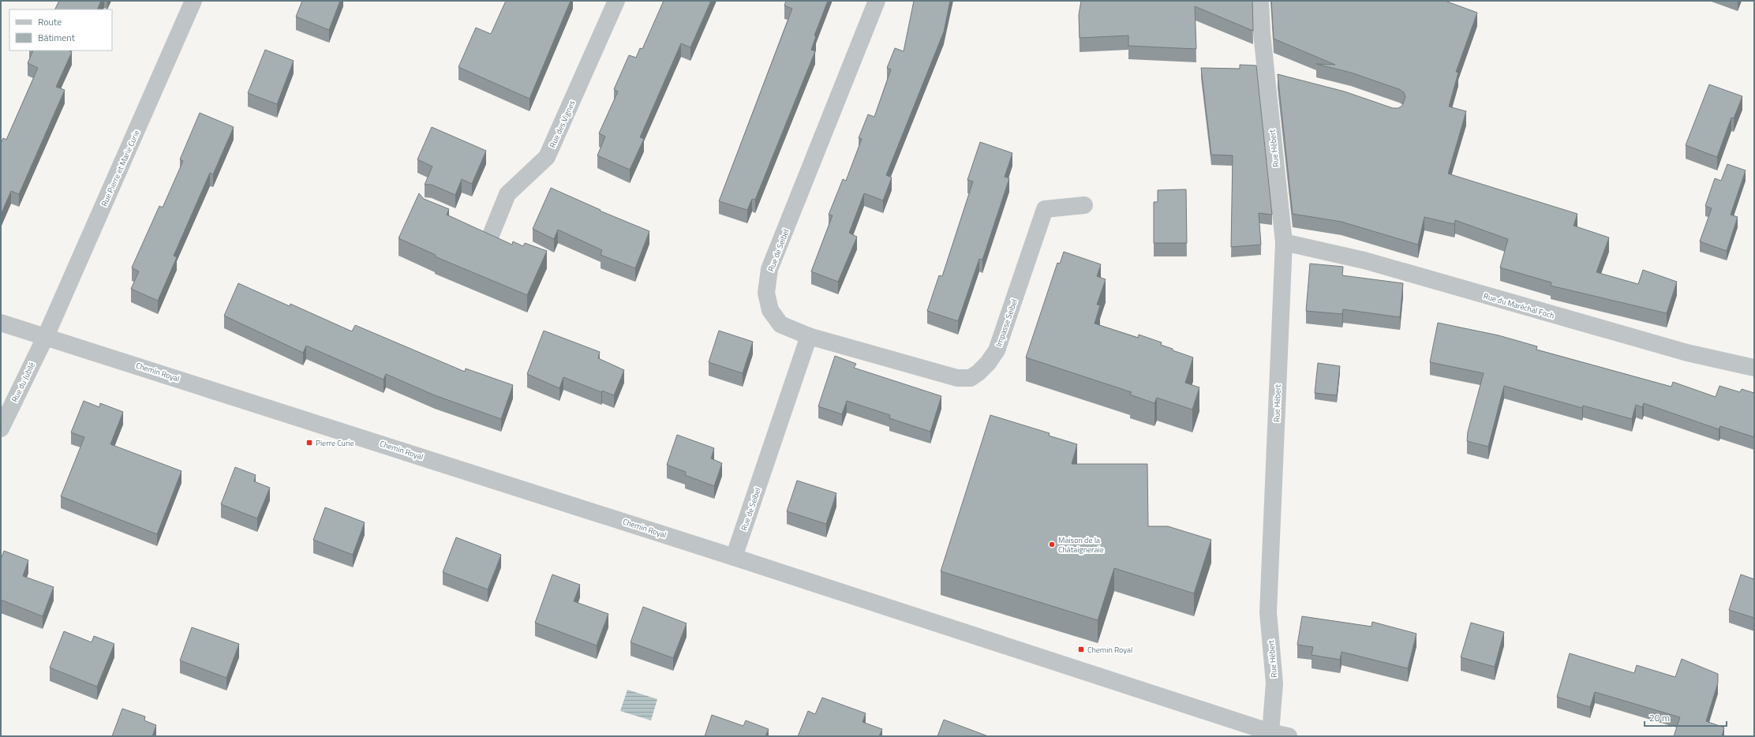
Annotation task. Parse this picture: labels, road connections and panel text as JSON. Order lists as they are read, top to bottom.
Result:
{
  "streets": {
    "street": [
      "Rue des Vignes",
      "Rue Hébert",
      "Rue Pierre et Marie Curie",
      "Rue de Seibel",
      "Rue du Maréchal Foch",
      "Impasse Seibel",
      "Chemin Royal",
      "Rue du Jubilé"
    ]
  },
  "crossings": [
    ["Rue Hébert", "Rue du Maréchal Foch"],
    ["Rue Hébert", "Chemin Royal"],
    ["Rue Pierre et Marie Curie", "Chemin Royal"],
    ["Rue Pierre et Marie Curie", "Rue du Jubilé"],
    ["Rue de Seibel", "Impasse Seibel"],
    ["Rue de Seibel", "Chemin Royal"],
    ["Chemin Royal", "Rue du Jubilé"]
  ],
  "places": {
    "transit": ["Pierre Curie", "Chemin Royal"],
    "other": ["Maison de la Châtaigneraie"]
  },
  "legend": ["Route", "Bâtiment"],
  "scale_bar": "20 m"
}
